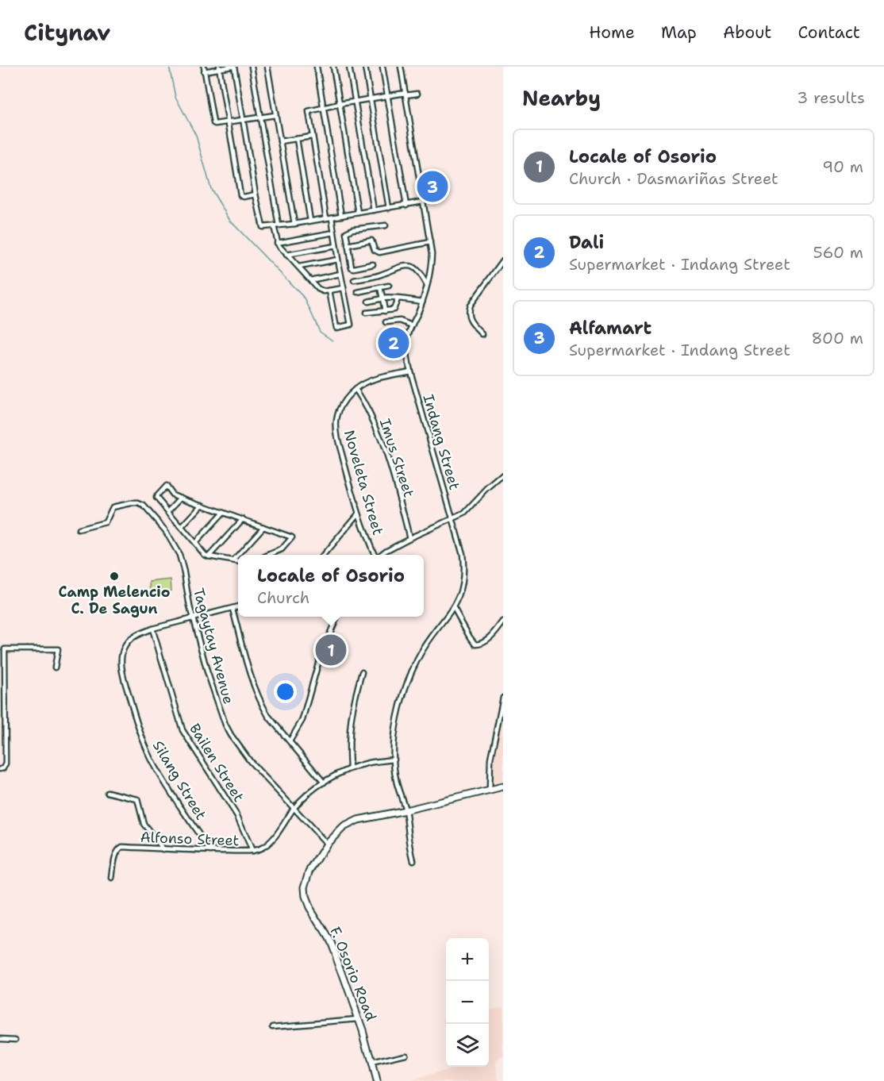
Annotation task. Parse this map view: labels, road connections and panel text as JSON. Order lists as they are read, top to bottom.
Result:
{
  "streets": {
    "street": [
      "Indang Street",
      "Imus Street",
      "Noveleta Street",
      "Tagaytay Avenue",
      "Bailen Street",
      "Silang Street",
      "Alfonso Street",
      "F. Osorio Road"
    ]
  },
  "crossings": [
    ["Indang Street", "Noveleta Street"],
    ["Indang Street", "Alfonso Street"],
    ["Indang Street", "F. Osorio Road"],
    ["Imus Street", "Noveleta Street"],
    ["Tagaytay Avenue", "Silang Street"],
    ["Tagaytay Avenue", "Alfonso Street"],
    ["Tagaytay Avenue", "F. Osorio Road"],
    ["Bailen Street", "Silang Street"],
    ["Bailen Street", "Alfonso Street"],
    ["Silang Street", "Alfonso Street"]
  ],
  "places": ["Camp Melencio C. De Sagun"],
  "page": {
    "header": "Citynav",
    "nav": [
      "Home",
      "Map",
      "About",
      "Contact"
    ],
    "heading": ["Nearby", "3 results"],
    "list": [
      {
        "mark": "1",
        "name": "Locale of Osorio",
        "note": "Church · Dasmariñas Street",
        "value": "90 m"
      },
      {
        "mark": "2",
        "name": "Dali",
        "note": "Supermarket · Indang Street",
        "value": "560 m"
      },
      {
        "mark": "3",
        "name": "Alfamart",
        "note": "Supermarket · Indang Street",
        "value": "800 m"
      }
    ],
    "pins": ["3", "2", "1"],
    "popup": ["Locale of Osorio", "Church"],
    "map_buttons": ["+", "−"]
  }
}
